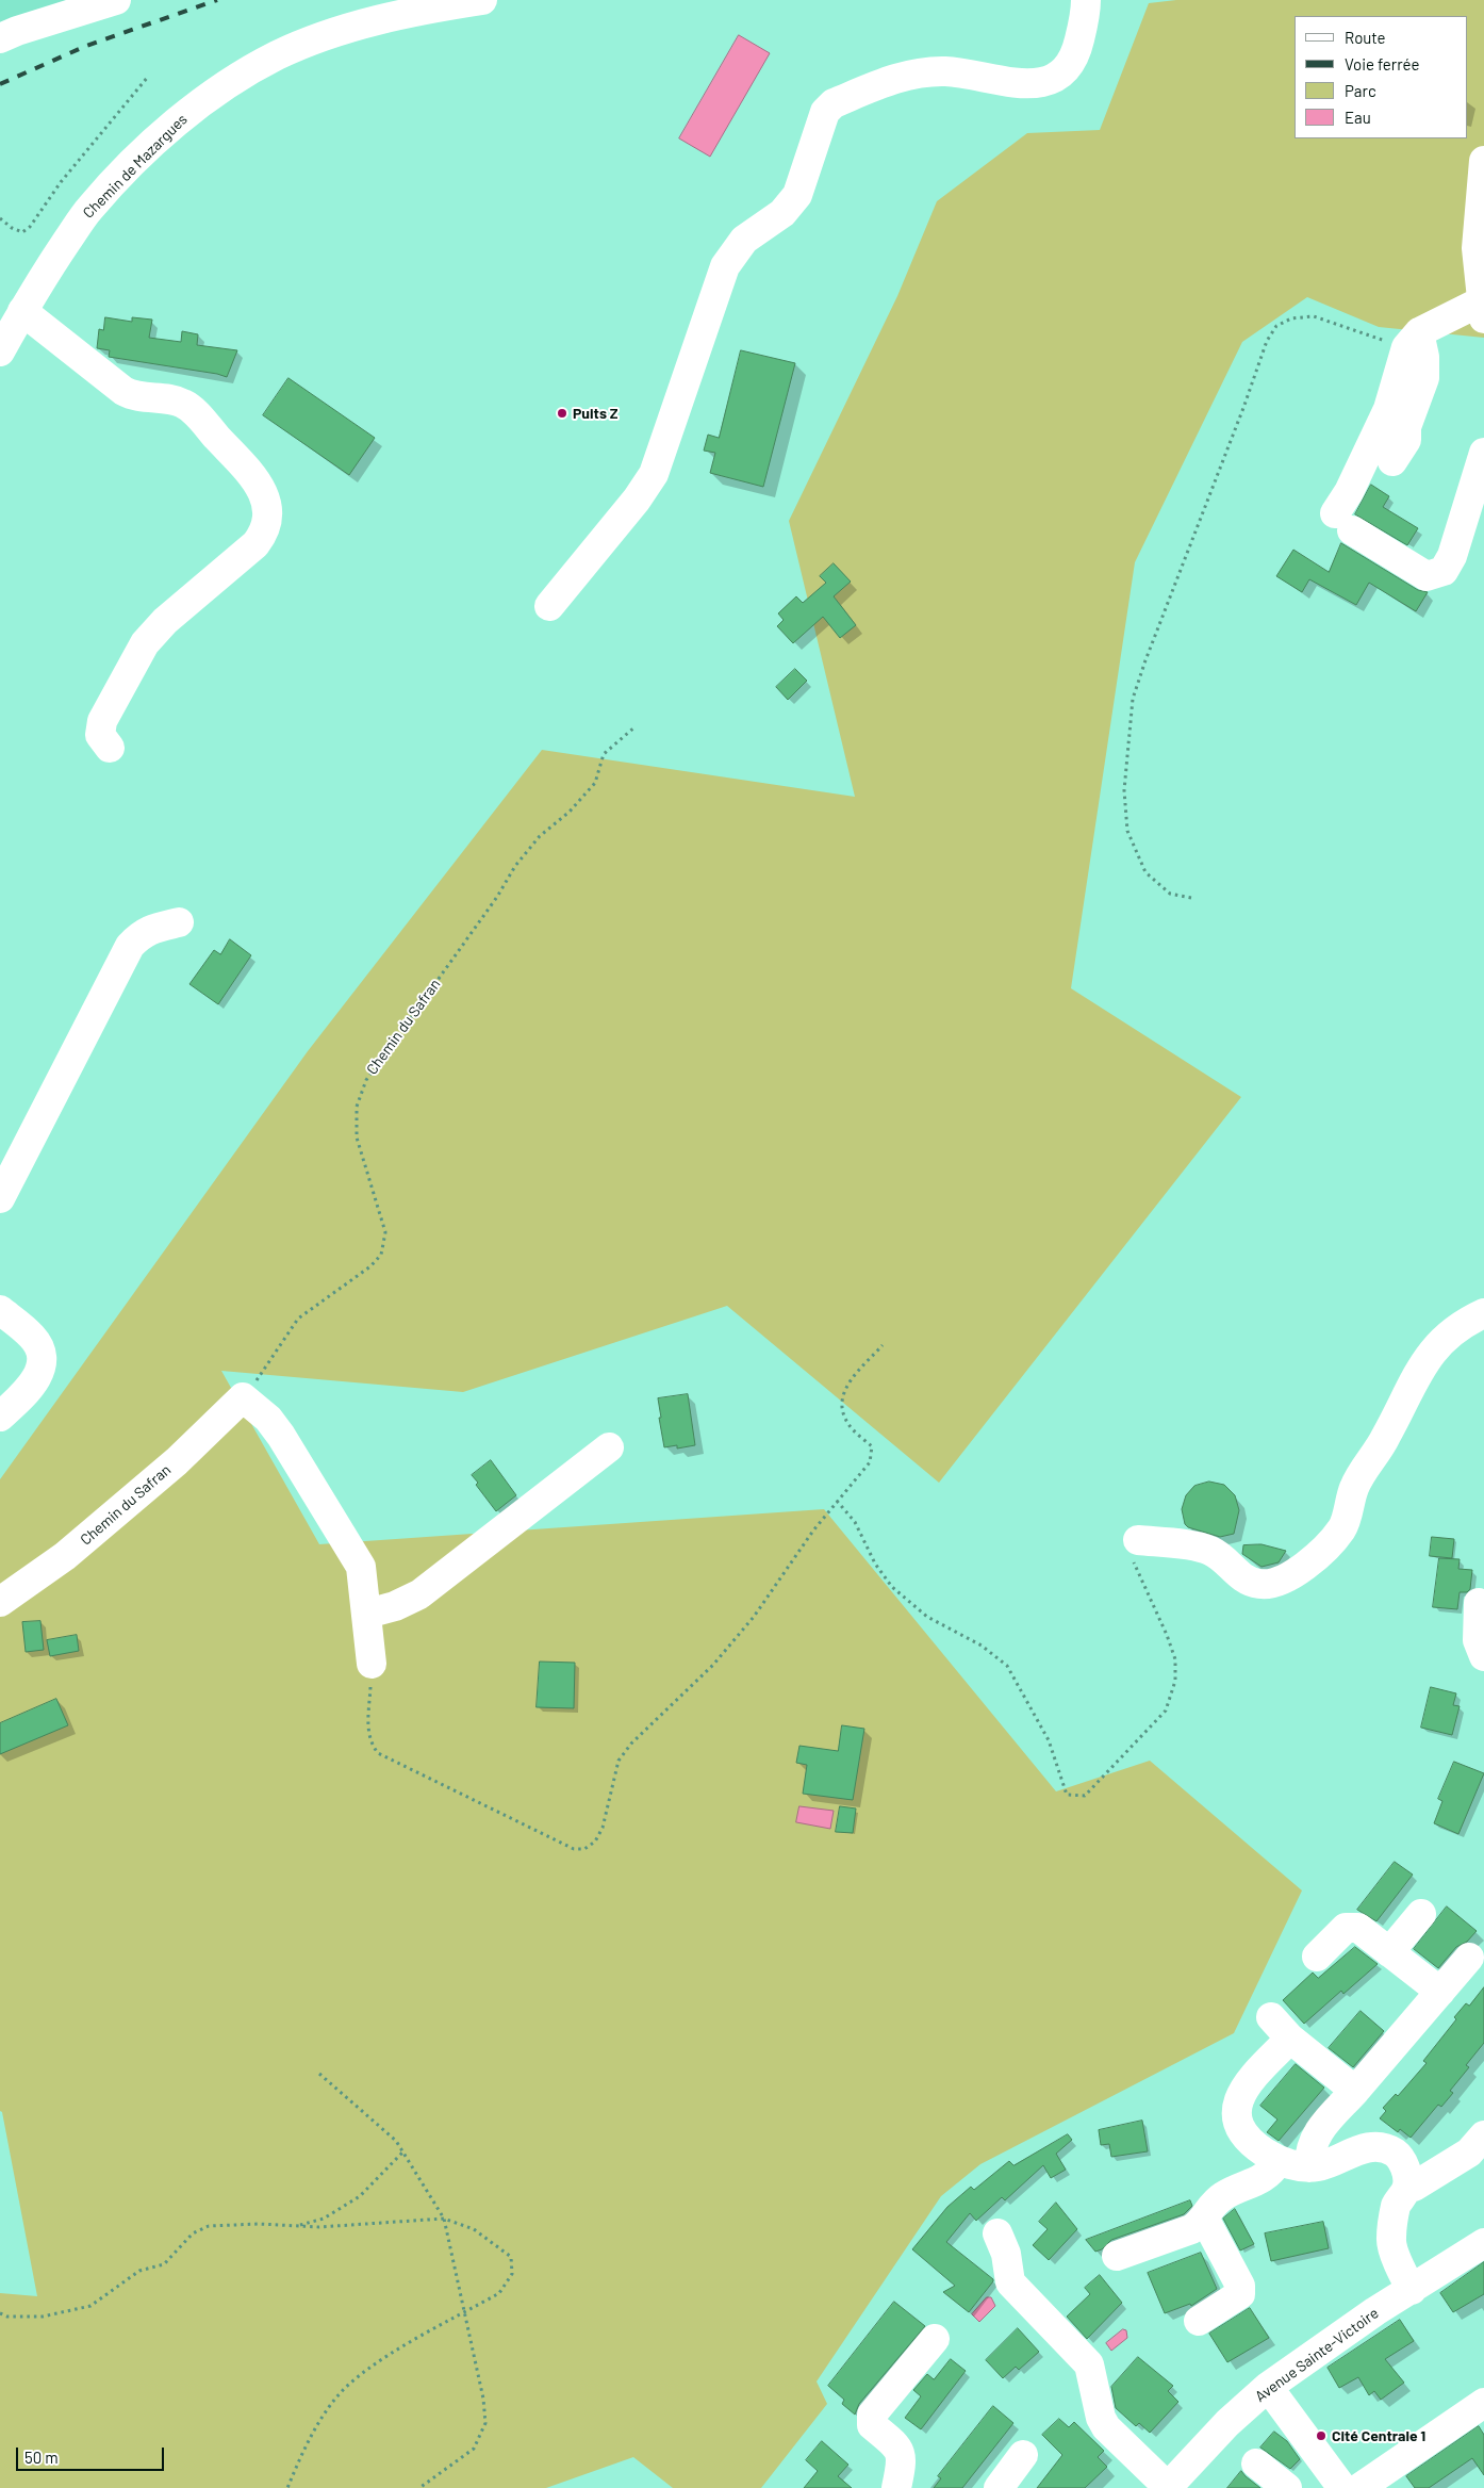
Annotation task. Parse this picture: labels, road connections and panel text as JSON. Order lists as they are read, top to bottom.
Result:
{
  "streets": {
    "street": ["Chemin de Mazargues", "Chemin du Safran", "Avenue Sainte-Victoire"]
  },
  "places": ["Puits Z", "Cité Centrale 1"],
  "legend": [
    "Route",
    "Voie ferrée",
    "Parc",
    "Eau"
  ],
  "scale_bar": "50 m"
}
